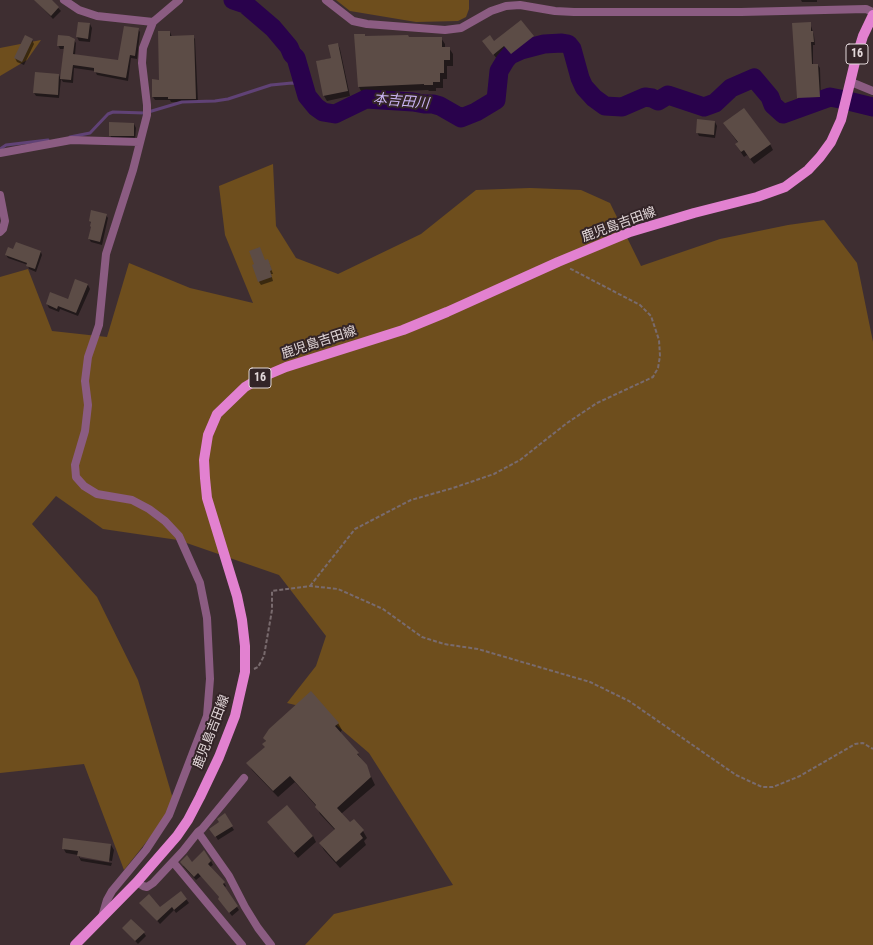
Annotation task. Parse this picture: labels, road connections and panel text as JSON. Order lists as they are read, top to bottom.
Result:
{
  "streets": {
    "main road": ["16", "鹿児島吉田線"]
  },
  "water": ["本吉田川"]
}
